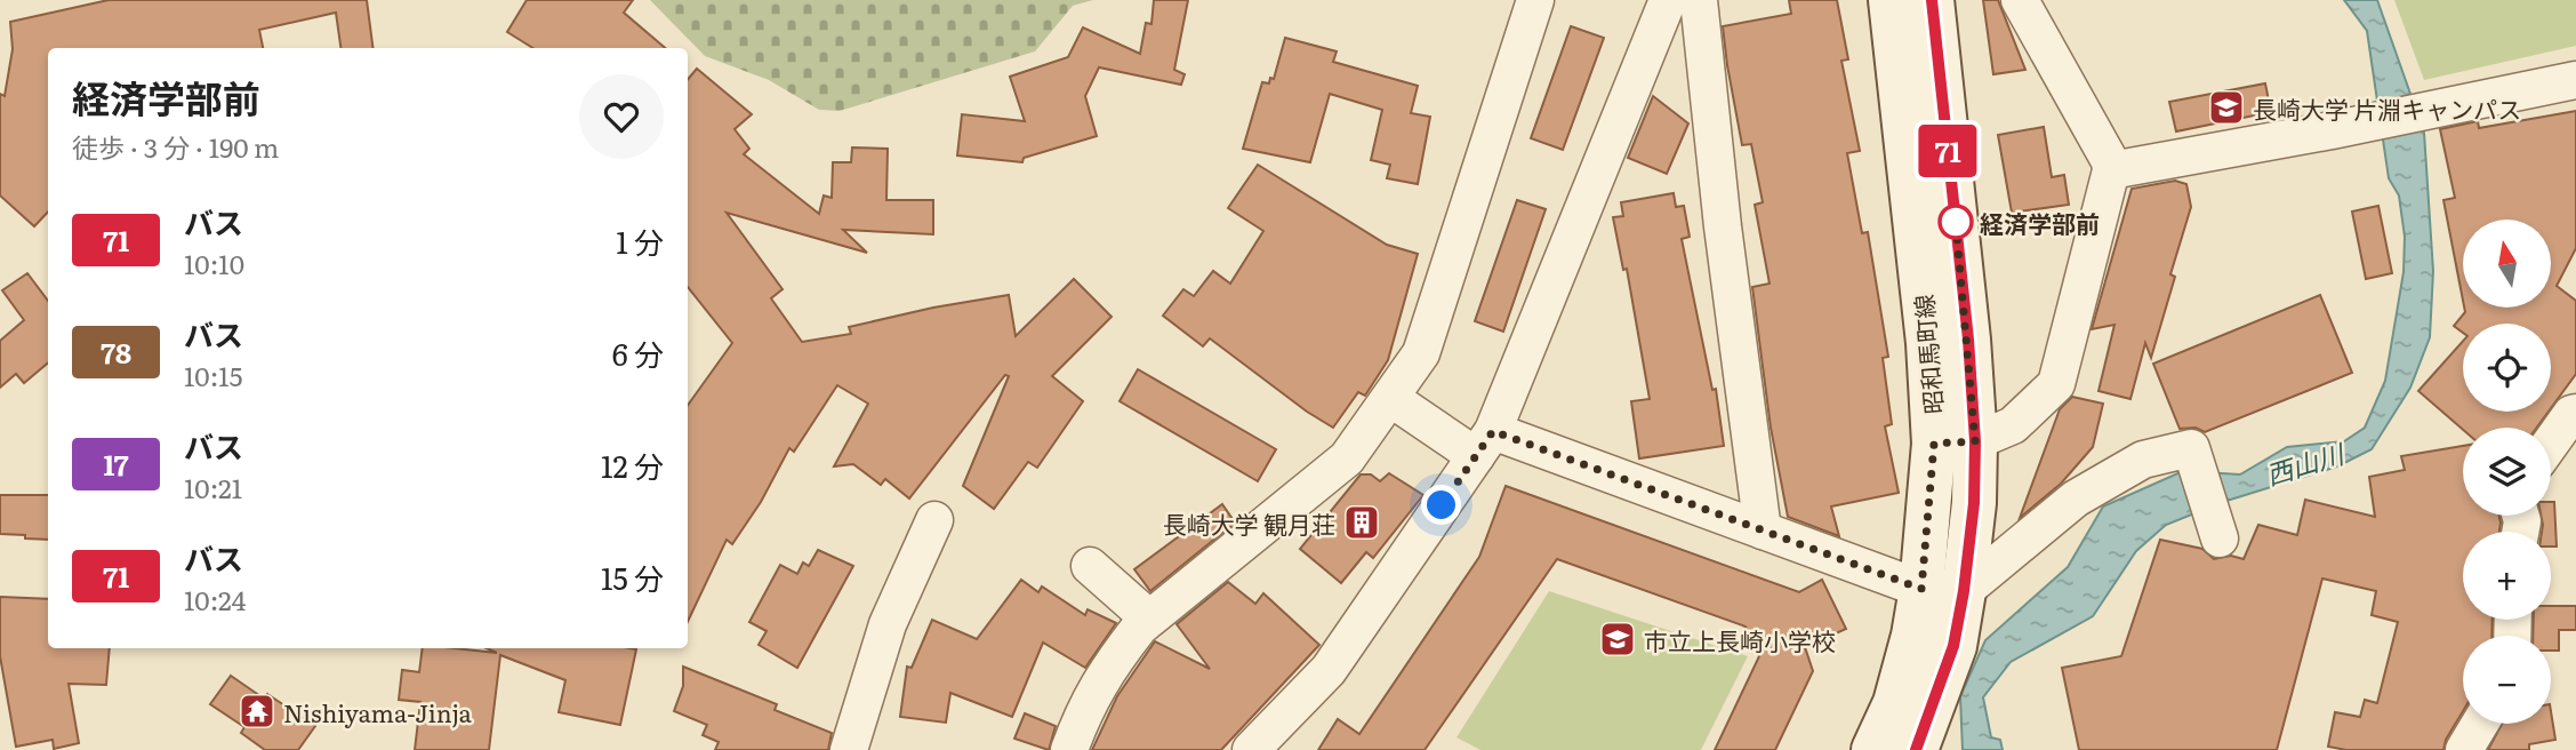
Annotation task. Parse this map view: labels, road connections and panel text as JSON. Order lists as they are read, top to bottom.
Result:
{
  "streets": {
    "main road": ["昭和馬町線"]
  },
  "water": ["西山川"],
  "places": {
    "school or university": ["長崎大学 片淵キャンパス", "市立上長崎小学校"],
    "other": ["経済学部前"],
    "building": ["長崎大学 観月荘"],
    "temple": ["Nishiyama-Jinja"]
  },
  "lines": ["bus line 71"],
  "north": "top",
  "page": {
    "on_map": "71",
    "heading": ["経済学部前", "徒歩 · 3 分 · 190 m"],
    "list": [
      {
        "mark": "71",
        "name": "バス",
        "note": "10:10",
        "value": "1 分"
      },
      {
        "mark": "78",
        "name": "バス",
        "note": "10:15",
        "value": "6 分"
      },
      {
        "mark": "17",
        "name": "バス",
        "note": "10:21",
        "value": "12 分"
      },
      {
        "mark": "71",
        "name": "バス",
        "note": "10:24",
        "value": "15 分"
      }
    ],
    "map_buttons": ["+", "−"]
  }
}
